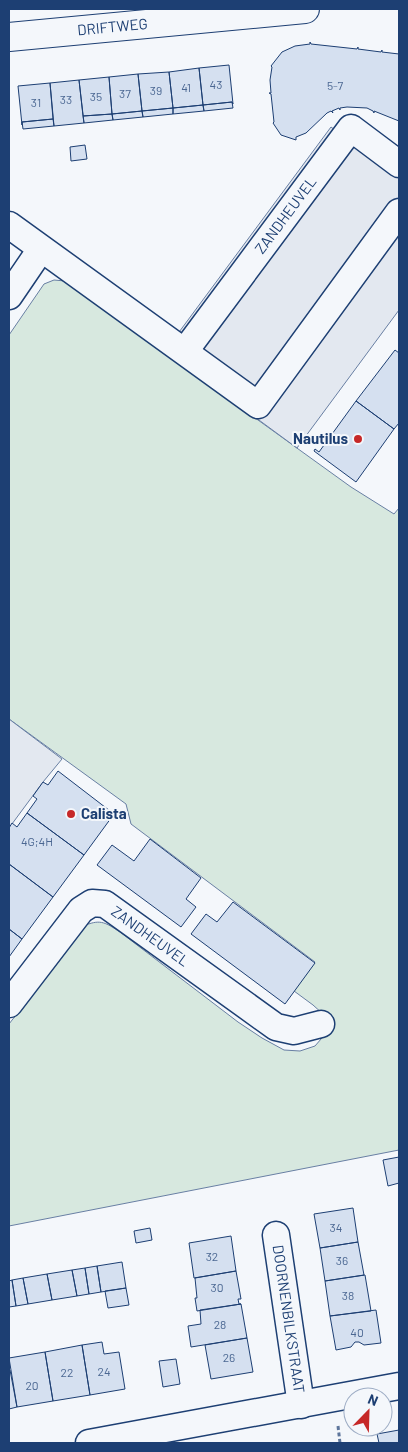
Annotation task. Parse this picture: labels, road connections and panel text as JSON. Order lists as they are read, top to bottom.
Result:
{
  "streets": {
    "street": ["DRIFTWEG", "ZANDHEUVEL", "DOORNENBILKSTRAAT"]
  },
  "places": ["Nautilus", "Calista"],
  "house_numbers": [
    "43",
    "5-7",
    "41",
    "39",
    "37",
    "35",
    "33",
    "31",
    "4G;4H",
    "34",
    "32",
    "36",
    "30",
    "38",
    "28",
    "40",
    "26",
    "24",
    "22",
    "20"
  ],
  "north": "top right"
}
